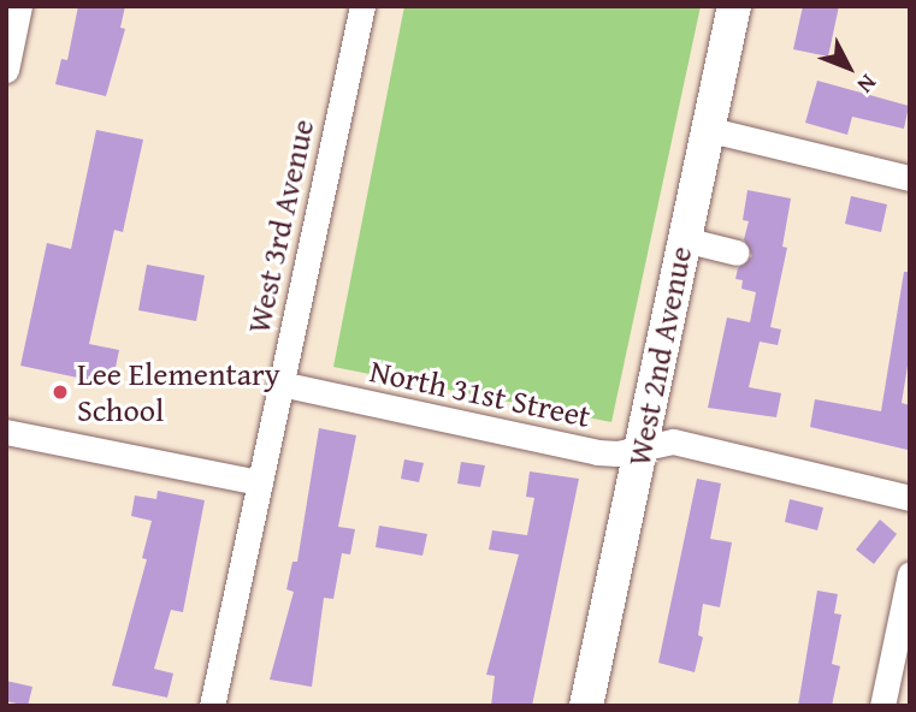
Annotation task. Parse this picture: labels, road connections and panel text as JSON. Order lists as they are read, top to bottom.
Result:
{
  "streets": {
    "main road": ["West 2nd Avenue"],
    "street": ["West 3rd Avenue", "North 31st Street"]
  },
  "crossings": [
    ["West 3rd Avenue", "North 31st Street"],
    ["West 2nd Avenue", "North 31st Street"]
  ],
  "places": ["Lee Elementary School"],
  "north": "bottom right"
}
